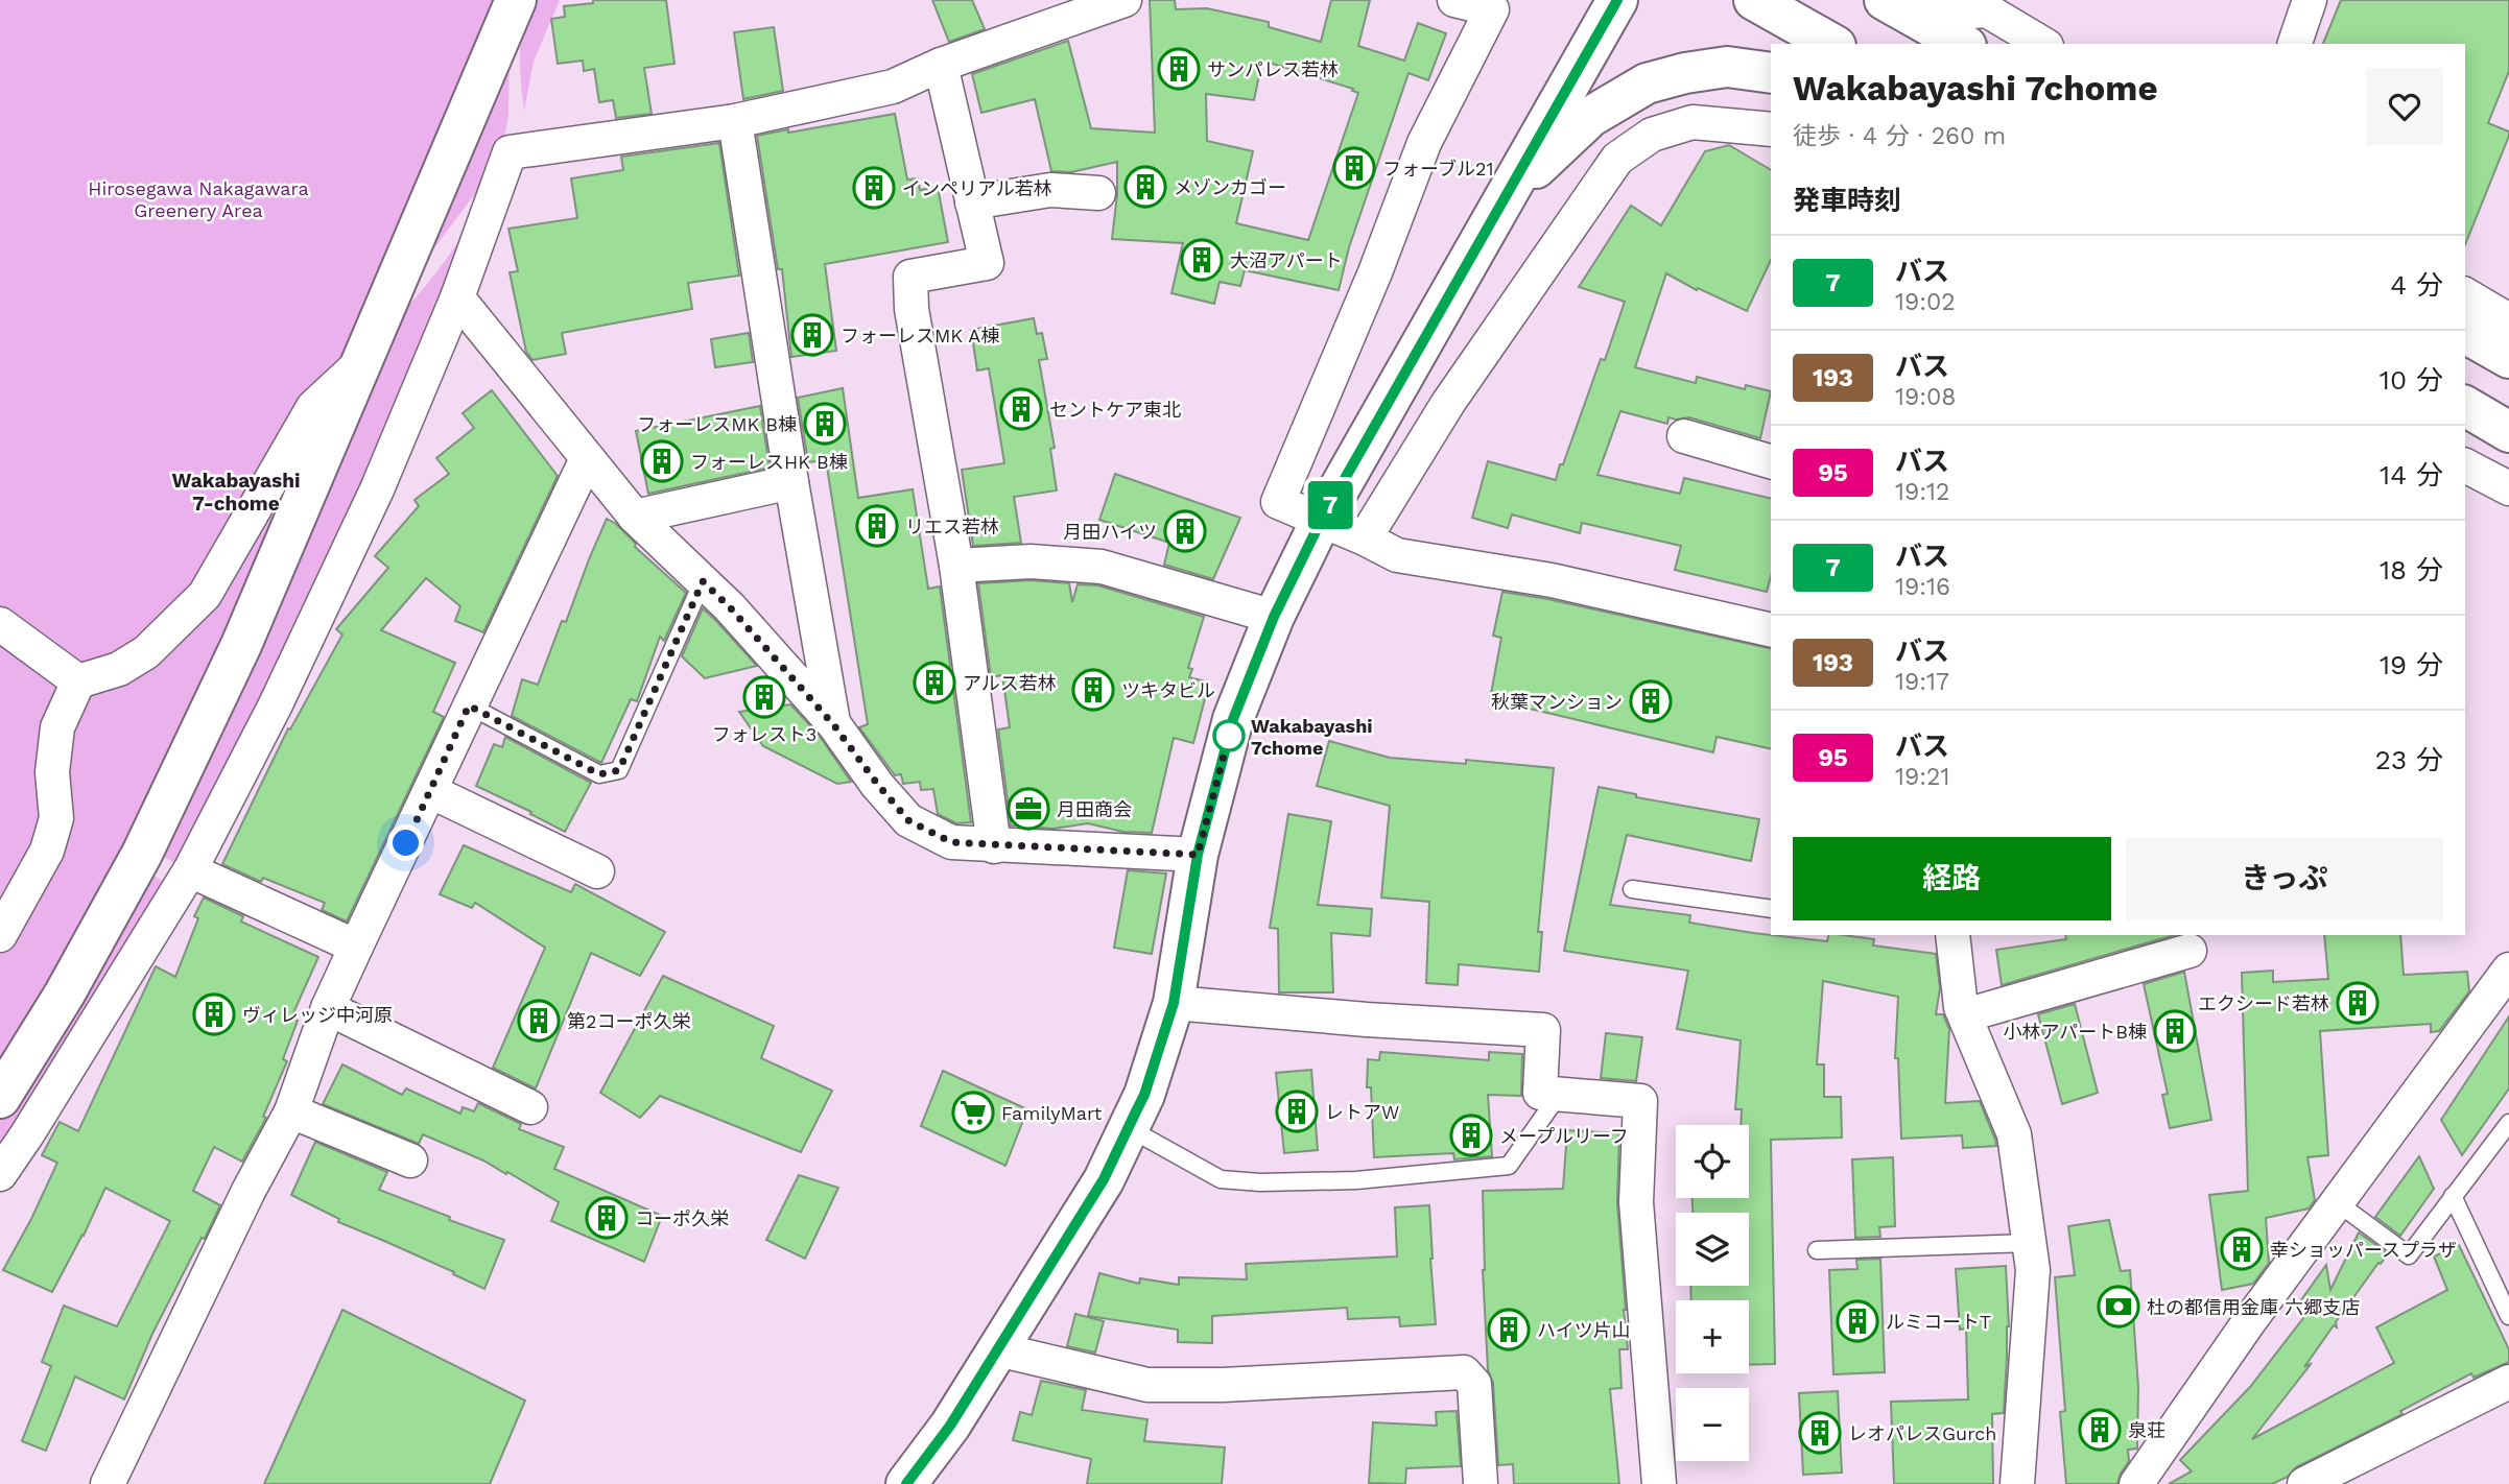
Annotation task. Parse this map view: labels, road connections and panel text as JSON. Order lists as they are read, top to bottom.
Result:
{
  "districts": ["Wakabayashi 7-chome"],
  "parks": ["Hirosegawa Nakagawara Greenery Area"],
  "places": {
    "building": [
      "サンパレス若林",
      "フォーブル21",
      "メゾンカゴー",
      "インペリアル若林",
      "大沼アパート",
      "フォーレスMK A棟",
      "セントケア東北",
      "フォーレスMK B棟",
      "フォーレスHK B棟",
      "リエス若林",
      "月田ハイツ",
      "アルス若林",
      "ツキタビル",
      "フォレスト3",
      "秋葉マンション",
      "エクシード若林",
      "ヴィレッジ中河原",
      "第2コーポ久栄",
      "小林アパートB棟",
      "レトアW",
      "メープルリーフ",
      "コーポ久栄",
      "幸ショッパースプラザ",
      "ルミコートT",
      "ハイツ片山",
      "泉荘",
      "レオパレスGurch"
    ],
    "other": ["Wakabayashi 7chome"],
    "office": ["月田商会"],
    "supermarket": ["FamilyMart"],
    "bank": ["杜の都信用金庫 六郷支店"]
  },
  "lines": ["bus line 7"],
  "page": {
    "on_map": "7",
    "heading": [
      ["Wakabayashi 7chome", "徒歩 · 4 分 · 260 m"],
      "発車時刻"
    ],
    "list": [
      {
        "mark": "7",
        "name": "バス",
        "note": "19:02",
        "value": "4 分"
      },
      {
        "mark": "193",
        "name": "バス",
        "note": "19:08",
        "value": "10 分"
      },
      {
        "mark": "95",
        "name": "バス",
        "note": "19:12",
        "value": "14 分"
      },
      {
        "mark": "7",
        "name": "バス",
        "note": "19:16",
        "value": "18 分"
      },
      {
        "mark": "193",
        "name": "バス",
        "note": "19:17",
        "value": "19 分"
      },
      {
        "mark": "95",
        "name": "バス",
        "note": "19:21",
        "value": "23 分"
      }
    ],
    "buttons": ["経路", "きっぷ"],
    "map_buttons": ["+", "−"]
  }
}
